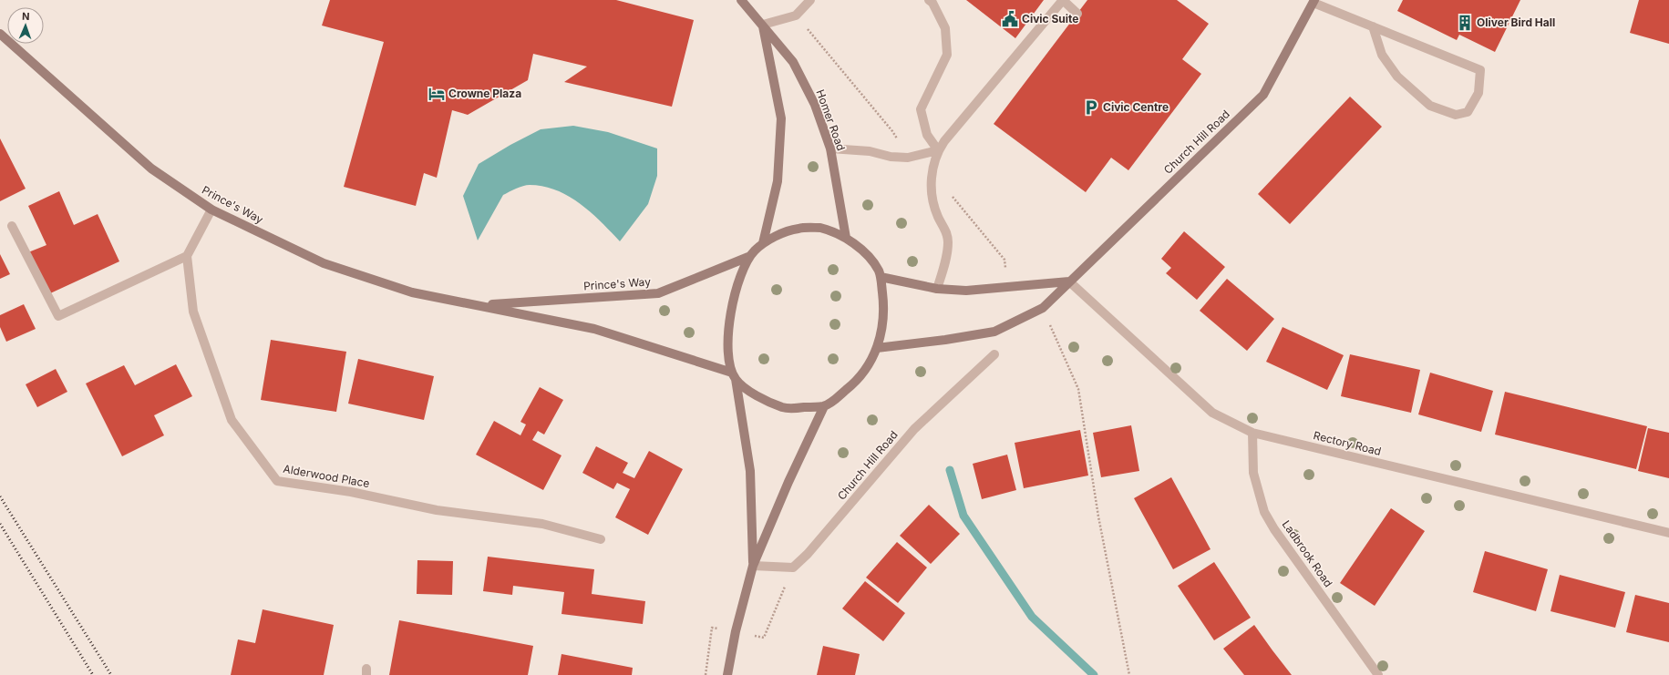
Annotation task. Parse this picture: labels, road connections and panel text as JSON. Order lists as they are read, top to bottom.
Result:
{
  "streets": {
    "street": [
      "Homer Road",
      "Church Hill Road",
      "Prince's Way",
      "Rectory Road",
      "Alderwood Place",
      "Ladbrook Road"
    ]
  },
  "crossings": [
    ["Church Hill Road", "Rectory Road"],
    ["Rectory Road", "Ladbrook Road"]
  ],
  "places": {
    "public building": ["Civic Suite"],
    "building": ["Oliver Bird Hall"],
    "hotel": ["Crowne Plaza"],
    "parking": ["Civic Centre"]
  },
  "north": "top"
}
